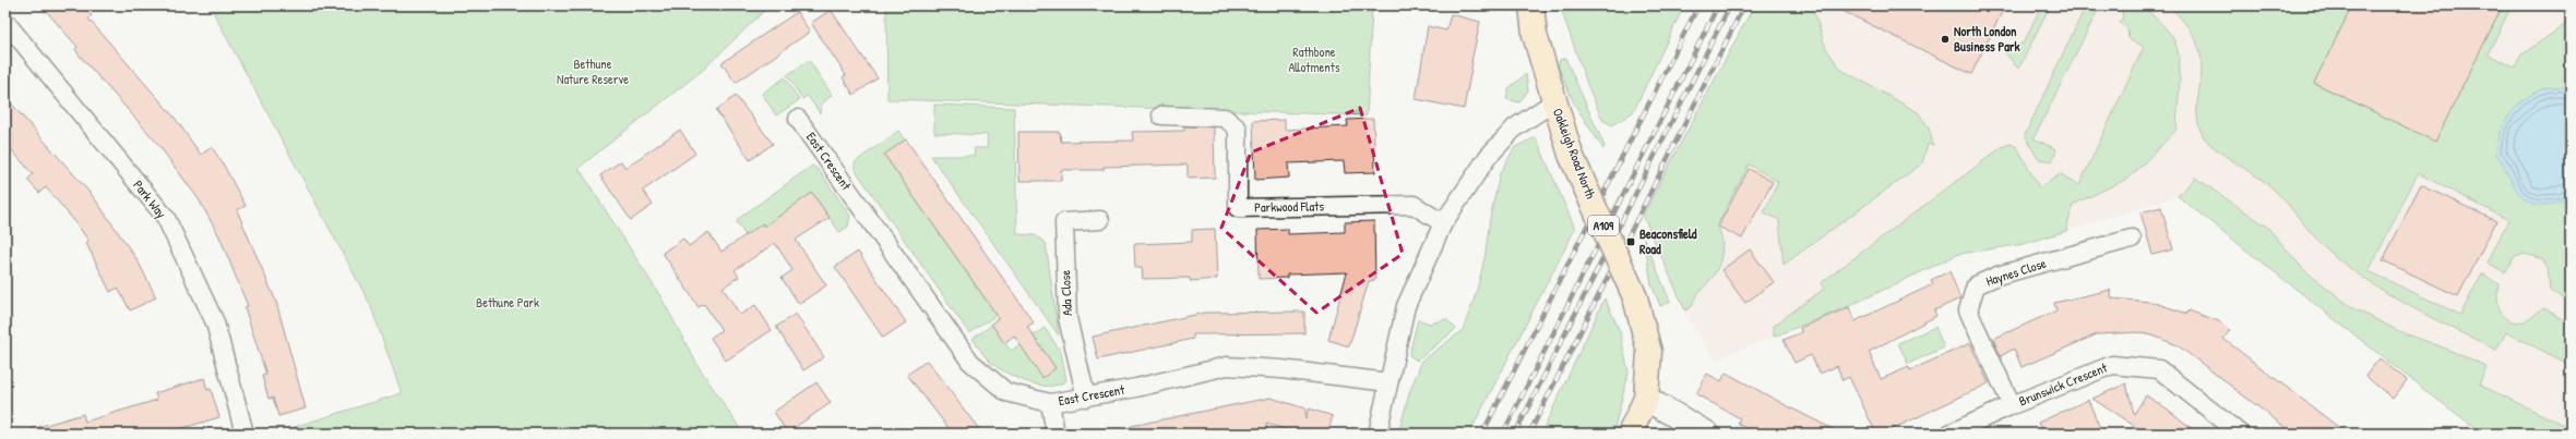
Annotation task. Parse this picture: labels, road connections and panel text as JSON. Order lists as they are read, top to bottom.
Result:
{
  "streets": {
    "main road": ["Oakleigh Road North", "A109"],
    "street": [
      "East Crescent",
      "Park Way",
      "Parkwood Flats",
      "Haynes Close",
      "Ada Close",
      "Brunswick Crescent"
    ]
  },
  "crossings": [
    ["Oakleigh Road North", "A109"],
    ["East Crescent", "Ada Close"],
    ["Haynes Close", "Brunswick Crescent"]
  ],
  "parks": ["Rathbone Allotments", "Bethune Nature Reserve", "Bethune Park"],
  "places": {
    "other": ["North London Business Park"],
    "transit": ["Beaconsfield Road"]
  }
}
